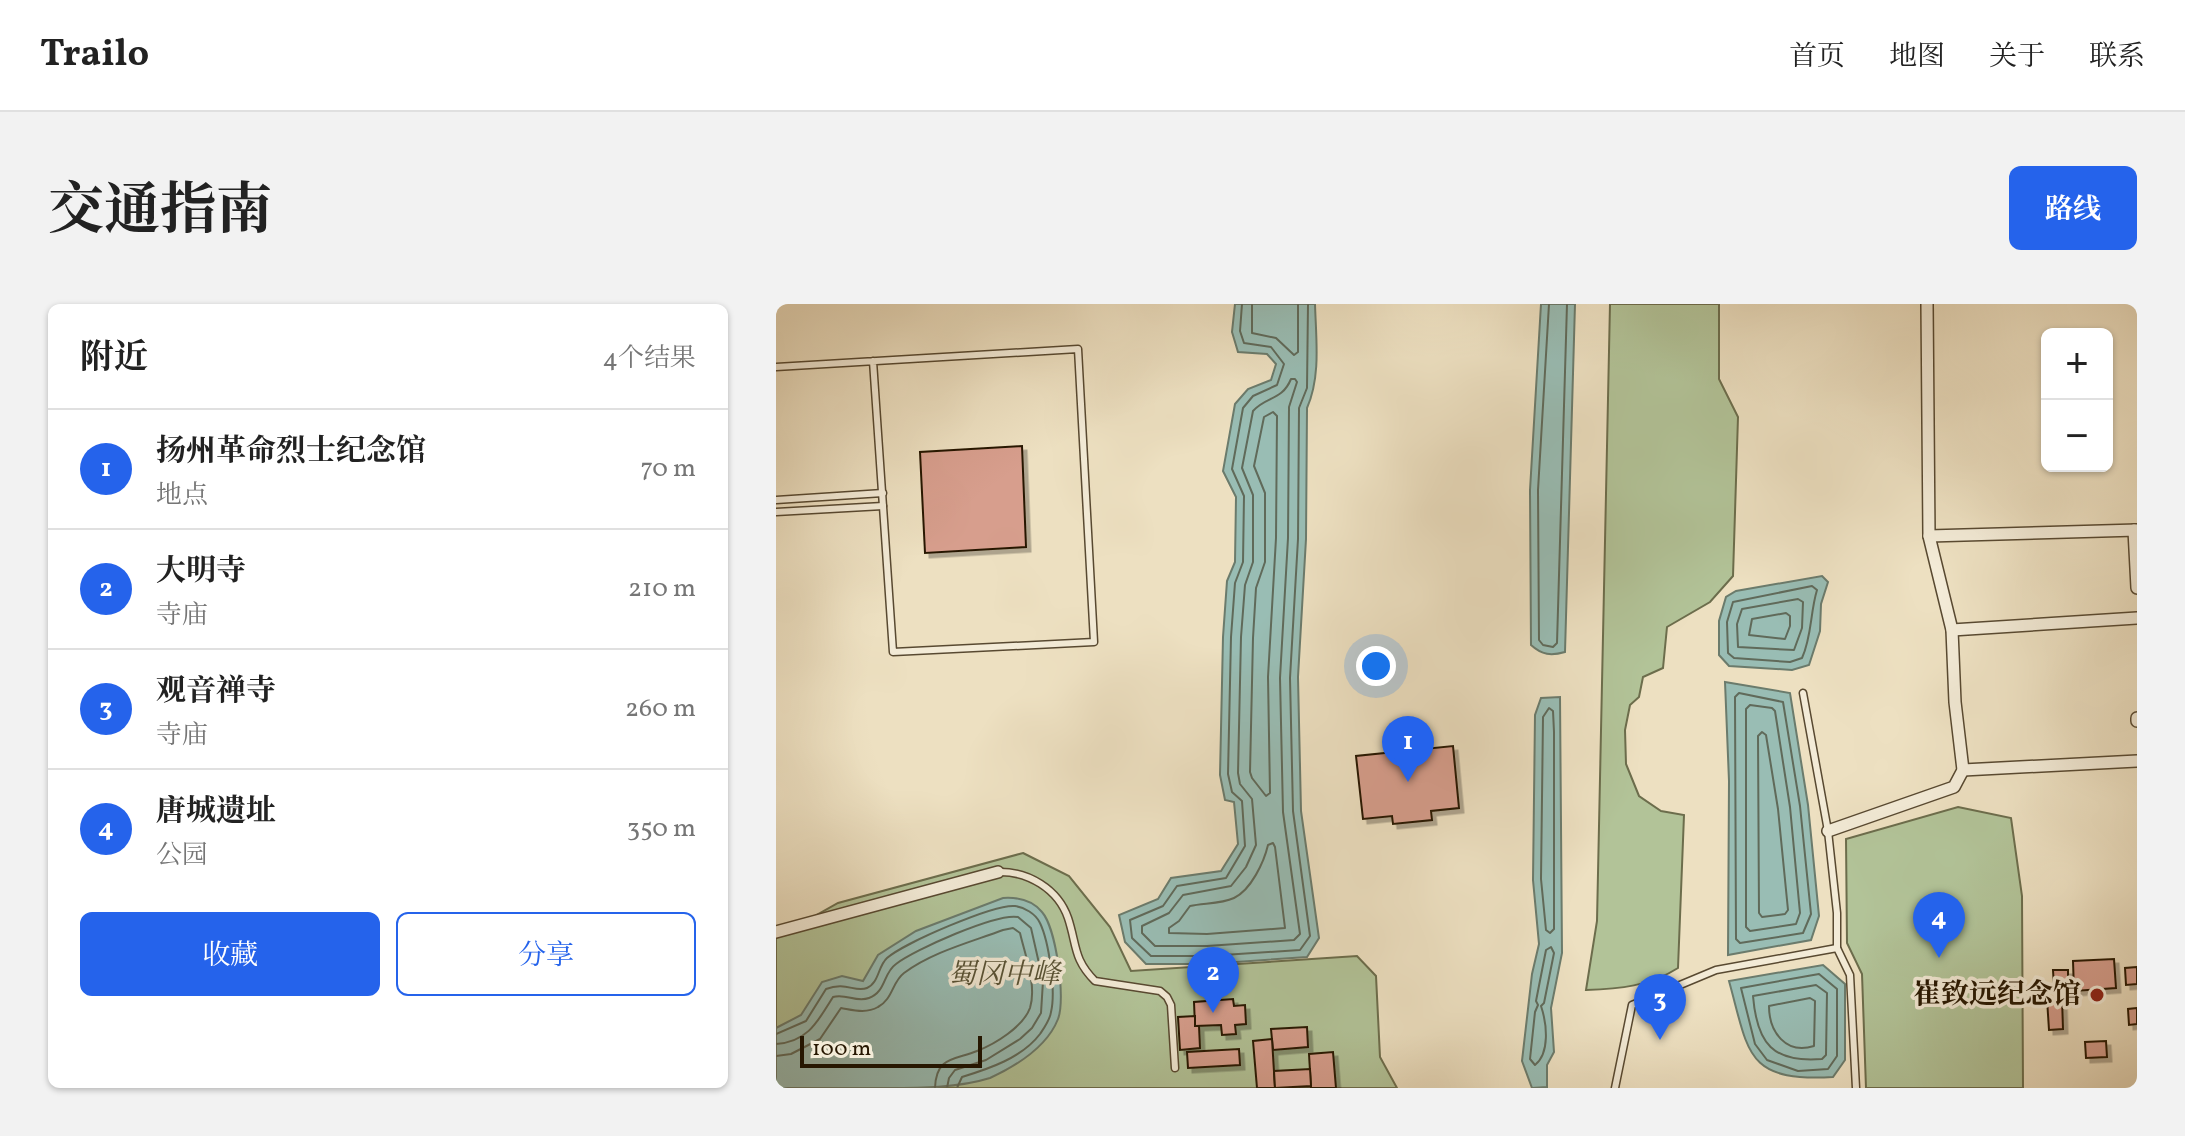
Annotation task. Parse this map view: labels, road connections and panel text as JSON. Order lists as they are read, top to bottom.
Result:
{
  "parks": ["蜀冈中峰"],
  "places": ["崔致远纪念馆"],
  "scale_bar": "100 m",
  "page": {
    "header": "Trailo",
    "nav": [
      "首页",
      "地图",
      "关于",
      "联系"
    ],
    "title": "交通指南",
    "buttons": [
      "路线",
      ["收藏", "分享"]
    ],
    "heading": ["附近", "4个结果"],
    "map_buttons": ["+", "−"],
    "list": [
      {
        "mark": "1",
        "name": "扬州革命烈士纪念馆",
        "note": "地点",
        "value": "70 m"
      },
      {
        "mark": "2",
        "name": "大明寺",
        "note": "寺庙",
        "value": "210 m"
      },
      {
        "mark": "3",
        "name": "观音禅寺",
        "note": "寺庙",
        "value": "260 m"
      },
      {
        "mark": "4",
        "name": "唐城遗址",
        "note": "公园",
        "value": "350 m"
      }
    ],
    "pins": [
      "1",
      "4",
      "2",
      "3"
    ],
    "scale": "100 m"
  }
}
